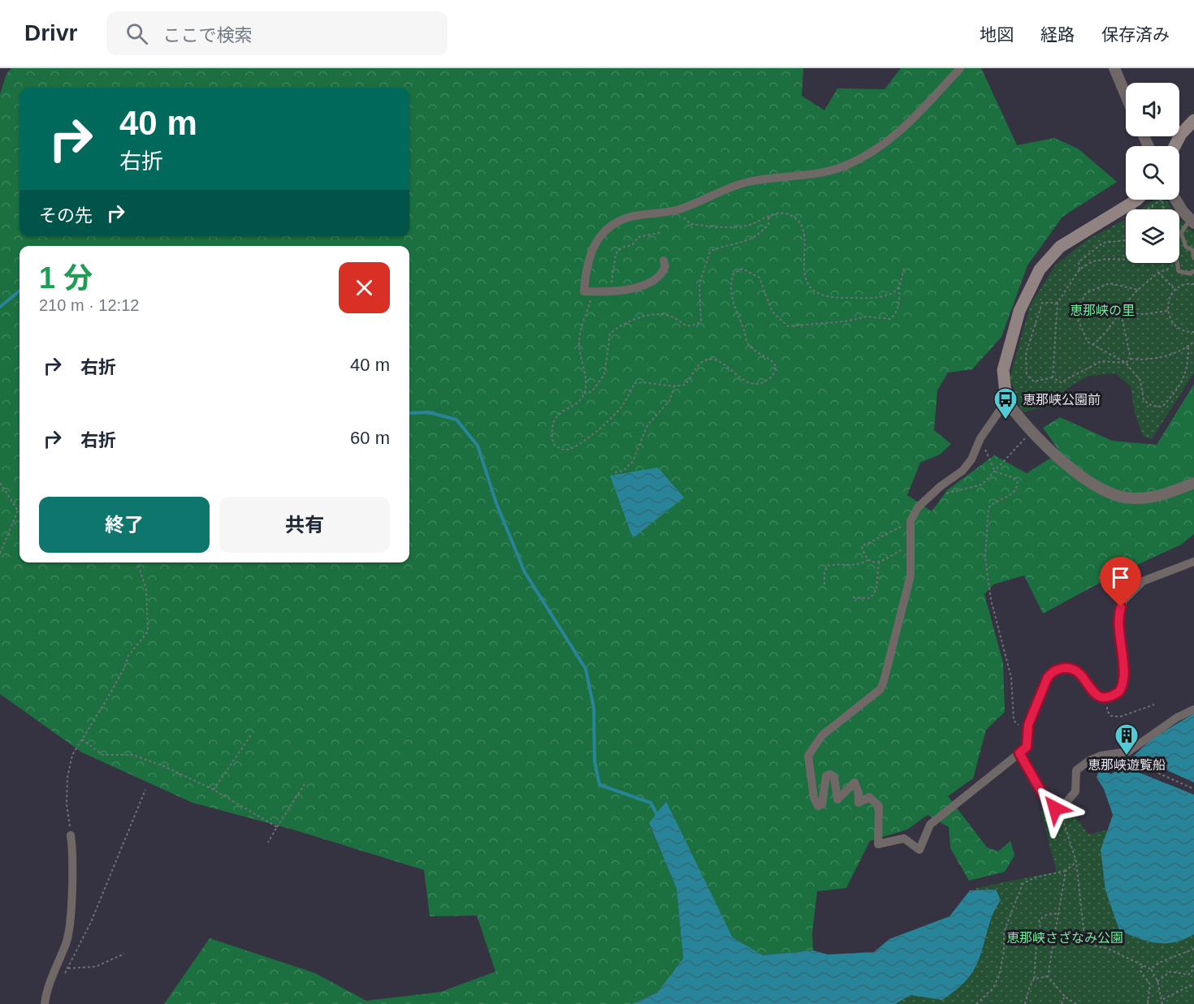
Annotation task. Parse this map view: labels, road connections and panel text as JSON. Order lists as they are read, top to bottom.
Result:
{
  "parks": ["恵那峡の里", "恵那峡さざなみ公園"],
  "places": {
    "bus stop": ["恵那峡公園前"],
    "building": ["恵那峡遊覧船"]
  },
  "page": {
    "header": "Drivr",
    "search": "ここで検索",
    "nav": ["地図", "経路", "保存済み"],
    "turn": ["40 m", "右折"],
    "then": "その先",
    "heading": ["1 分", "210 m · 12:12"],
    "list": [
      {
        "name": "右折",
        "value": "40 m"
      },
      {
        "name": "右折",
        "value": "60 m"
      }
    ],
    "buttons": ["終了", "共有"]
  }
}
